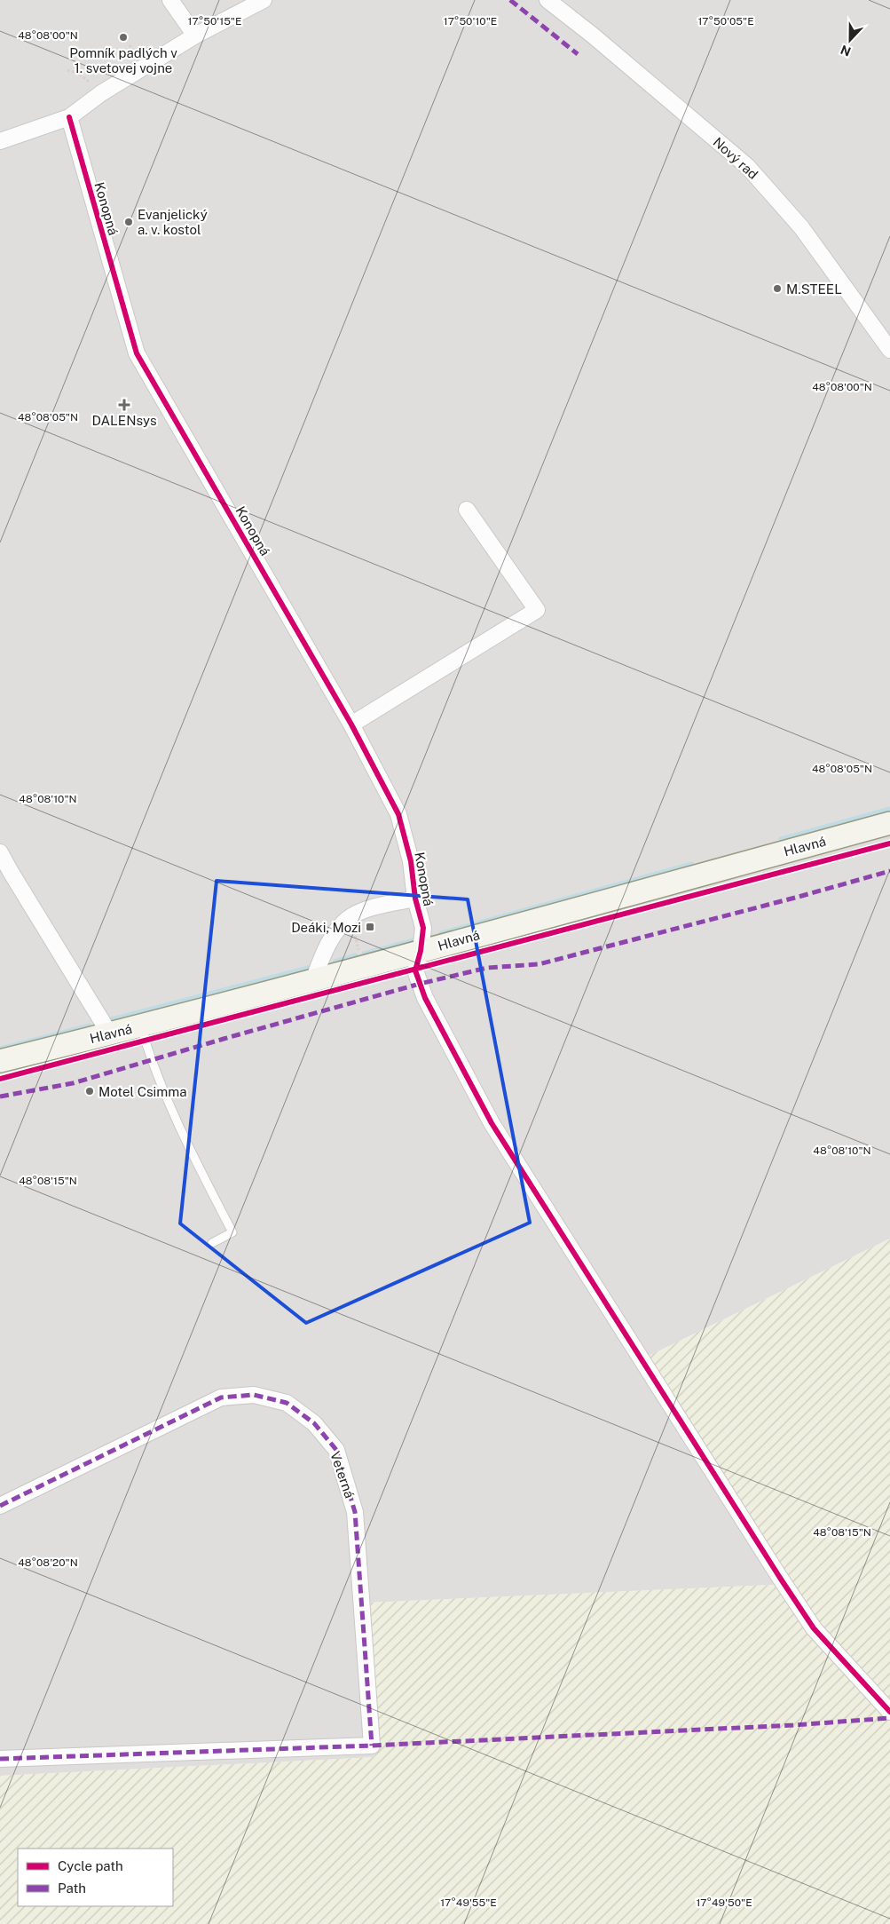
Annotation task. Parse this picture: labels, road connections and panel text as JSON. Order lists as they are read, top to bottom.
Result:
{
  "streets": {
    "street": [
      "Nový rad",
      "Konopná",
      "Hlavná",
      "Veterná"
    ]
  },
  "crossings": [
    ["Konopná", "Hlavná"]
  ],
  "places": {
    "other": [
      "Pomník padlých v 1. svetovej vojne",
      "Evanjelický a. v. kostol",
      "M.STEEL",
      "Motel Csimma"
    ],
    "health": ["DALENsys"],
    "transit": ["Deáki, Mozi"]
  },
  "legend": ["Cycle path", "Path"],
  "north": "bottom",
  "coordinates": [
    "17°50'15\"E",
    "17°50'10\"E",
    "17°50'05\"E",
    "48°08'00\"N",
    "48°08'05\"N",
    "48°08'10\"N",
    "48°08'15\"N",
    "48°08'20\"N",
    "17°49'55\"E",
    "17°49'50\"E"
  ]
}
